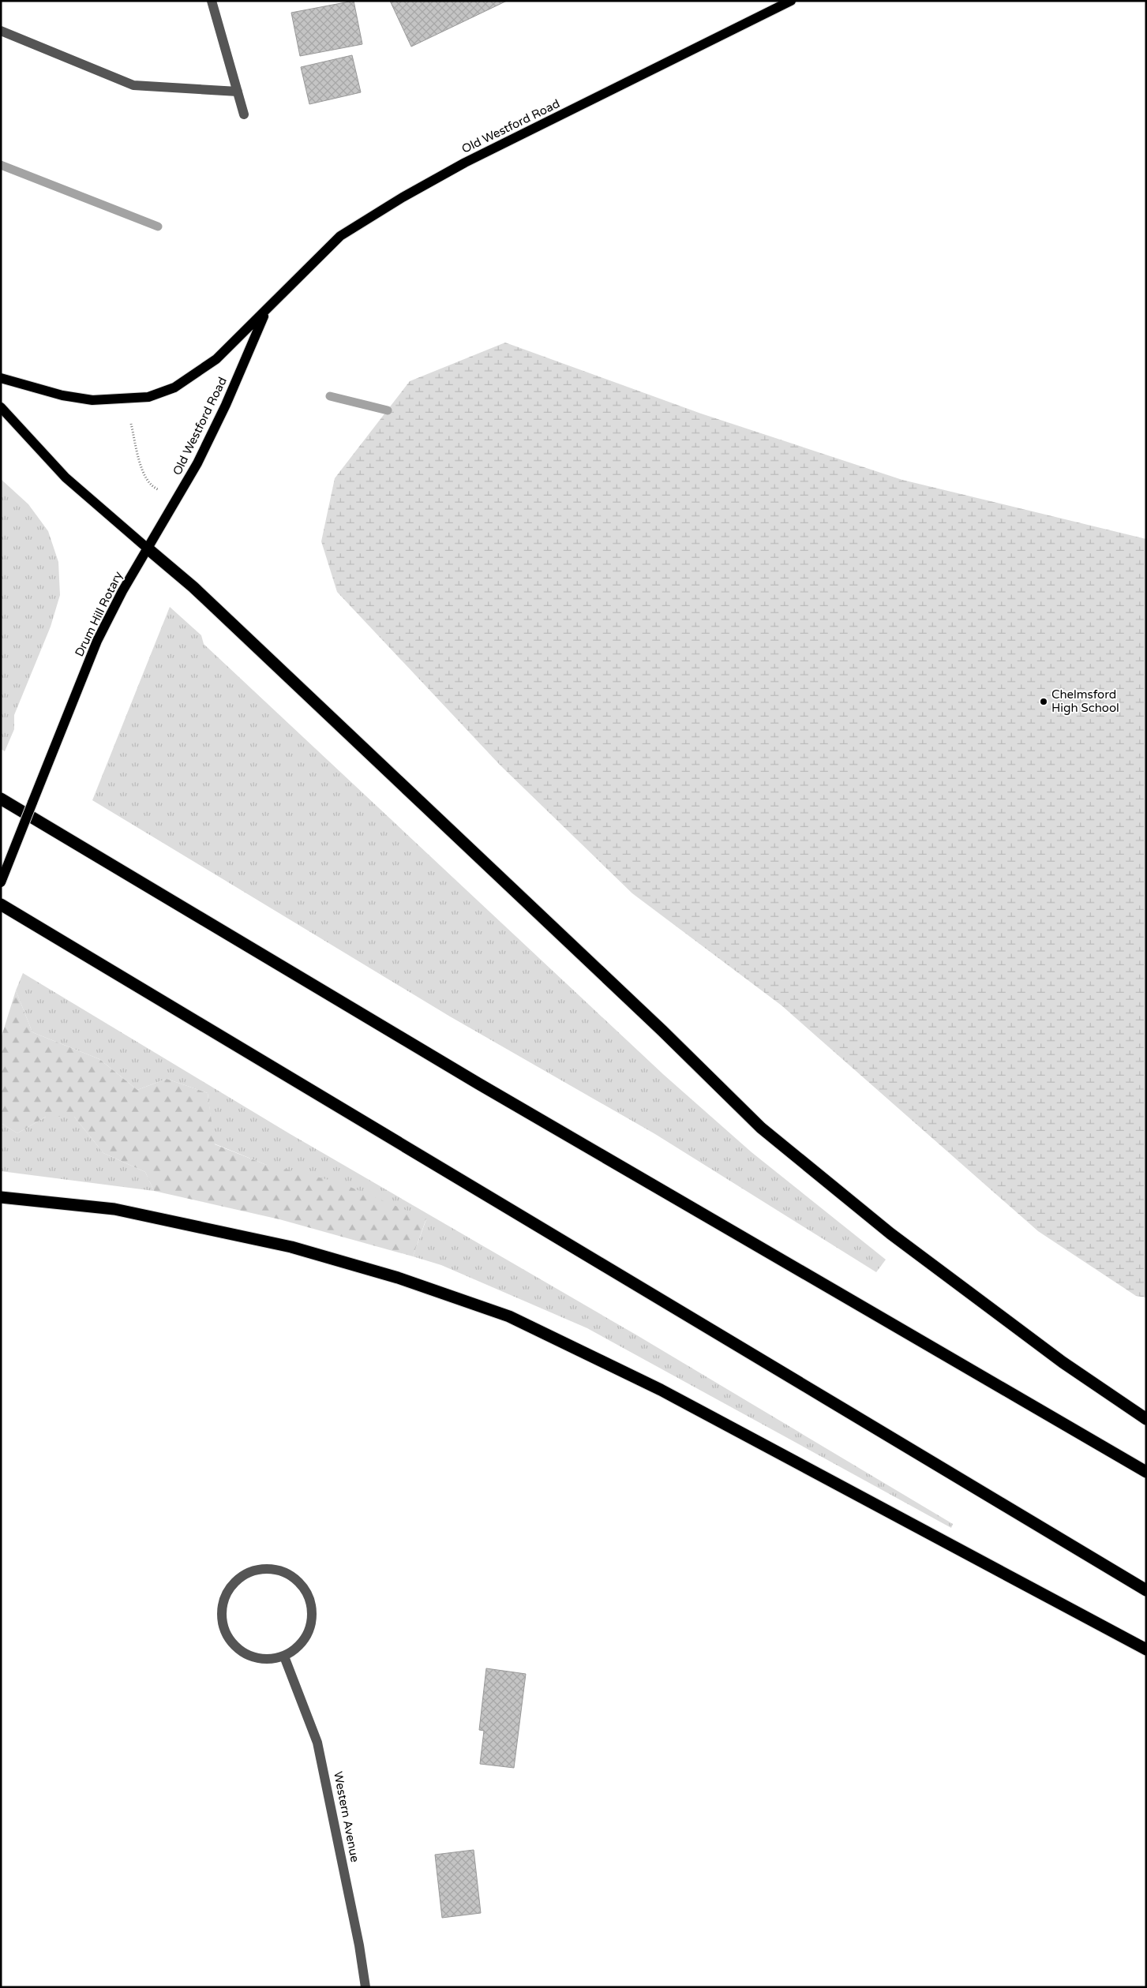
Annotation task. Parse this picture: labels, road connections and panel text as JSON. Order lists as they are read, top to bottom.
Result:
{
  "streets": {
    "main road": ["Old Westford Road", "Drum Hill Rotary"],
    "street": ["Western Avenue"]
  },
  "crossings": [
    ["Old Westford Road", "Drum Hill Rotary"]
  ],
  "places": ["Chelmsford High School"]
}
